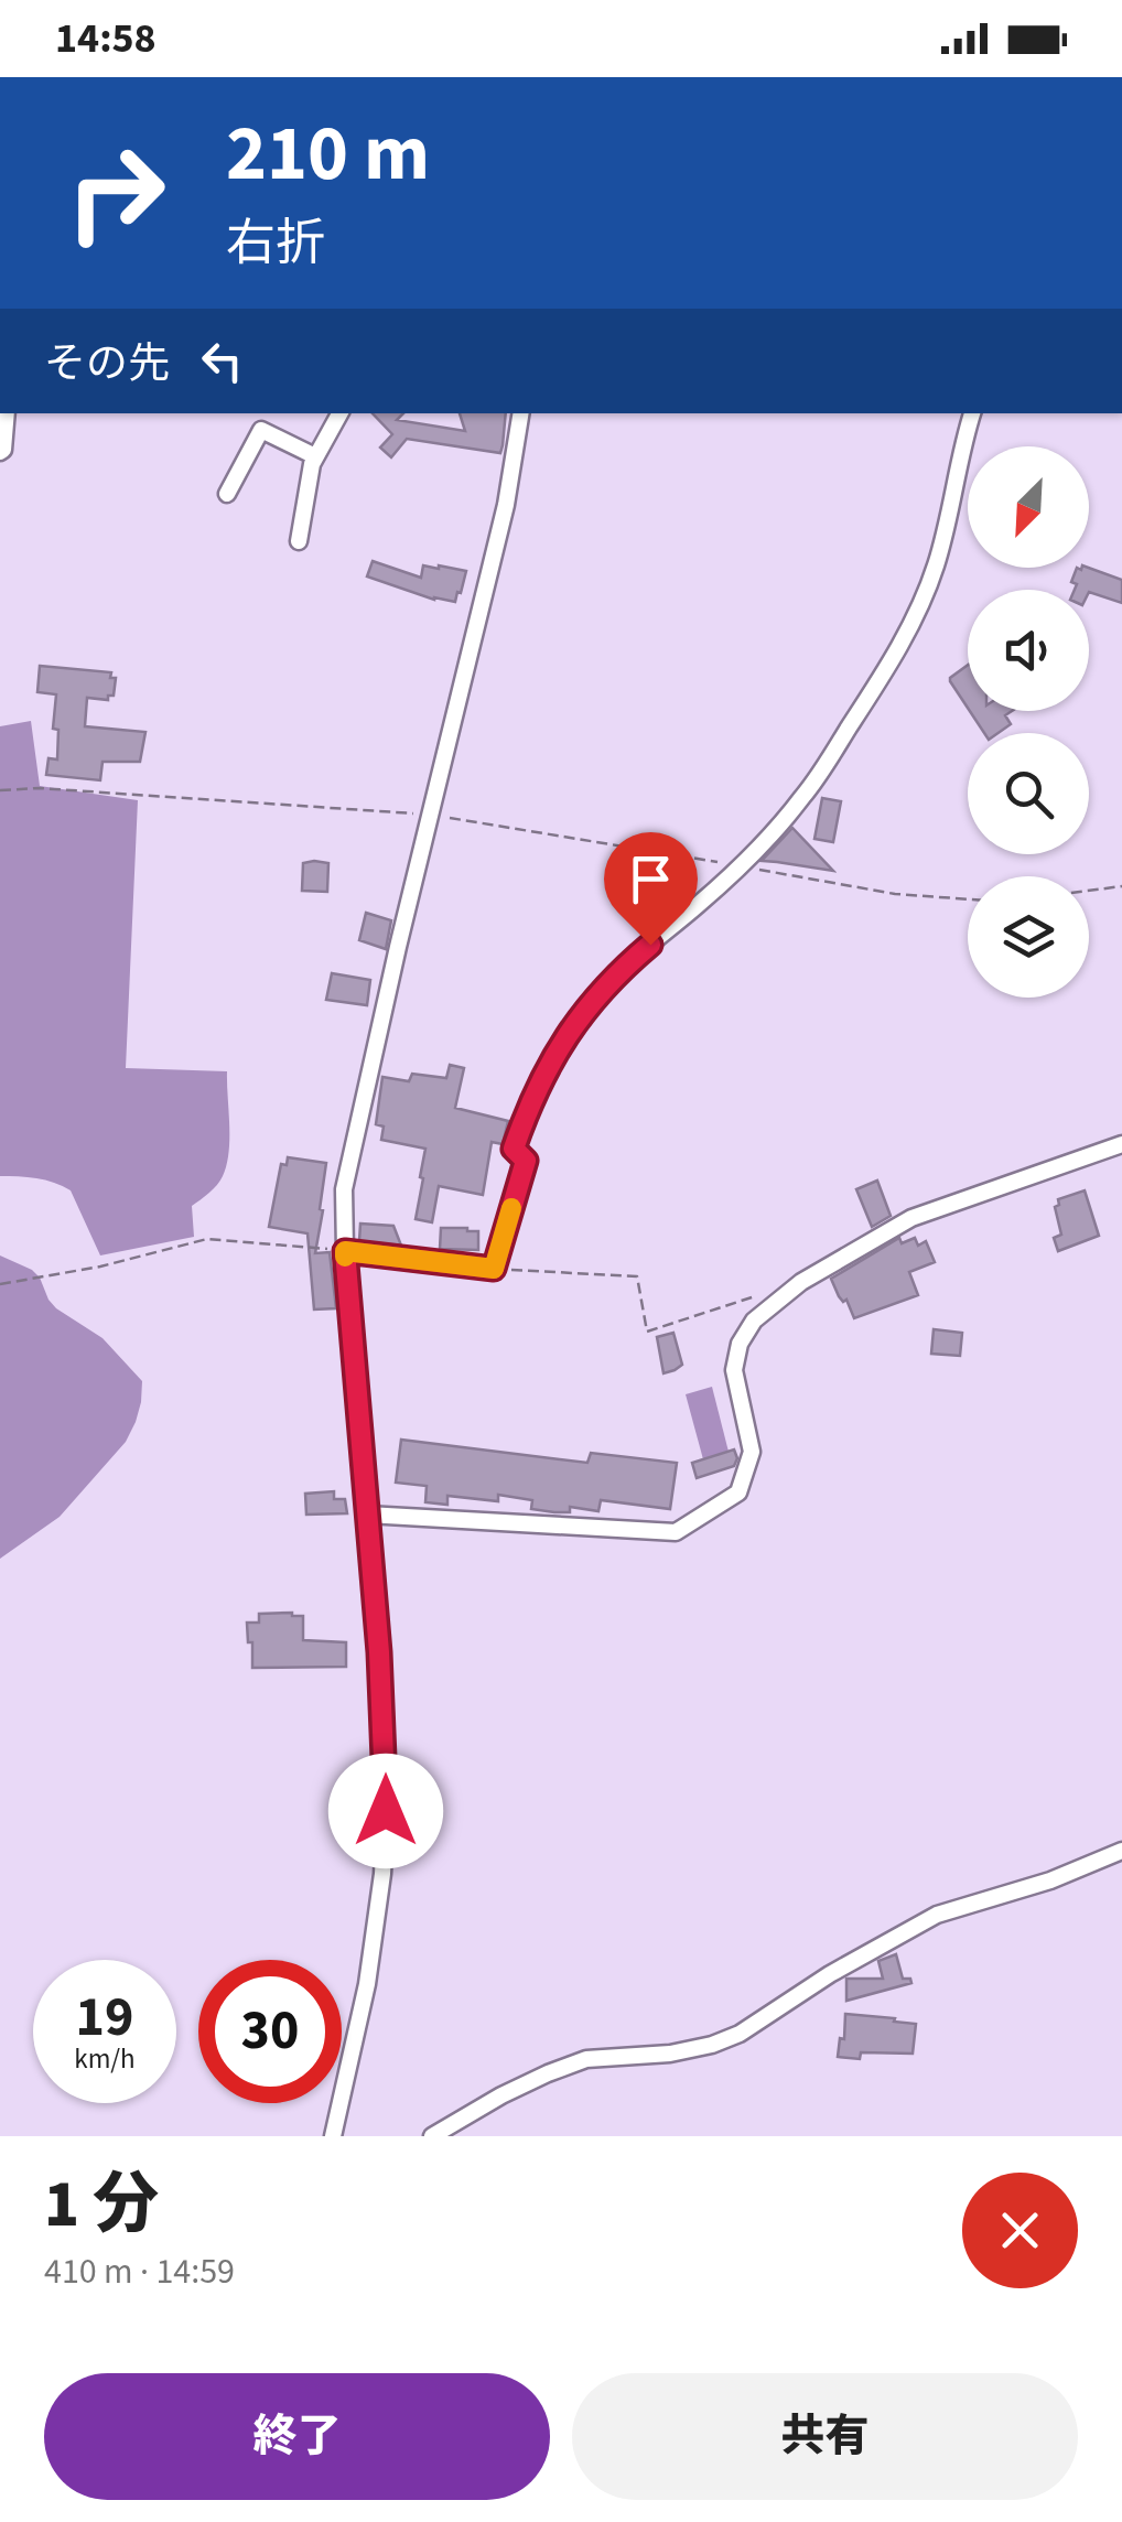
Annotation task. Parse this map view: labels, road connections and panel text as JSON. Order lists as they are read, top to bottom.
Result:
{
  "north": "bottom left",
  "page": {
    "status": "14:58",
    "turn": ["210 m", "右折"],
    "then": "その先",
    "speed": "19 km/h",
    "limit": "30",
    "heading": ["1 分", "410 m · 14:59"],
    "buttons": ["終了", "共有"]
  }
}
